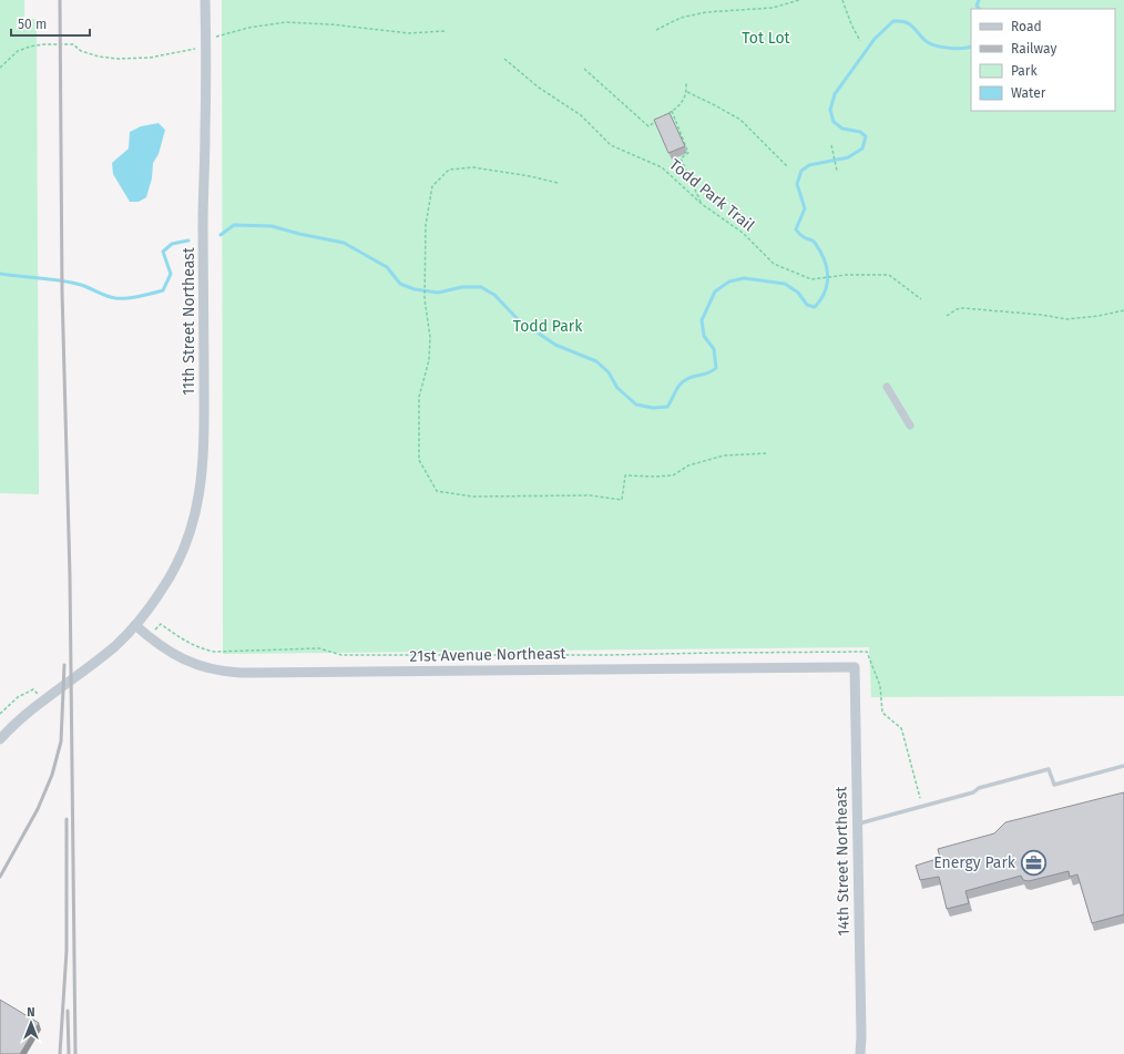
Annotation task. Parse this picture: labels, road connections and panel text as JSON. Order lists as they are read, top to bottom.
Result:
{
  "streets": {
    "street": ["11th Street Northeast", "21st Avenue Northeast", "14th Street Northeast"],
    "path": ["Todd Park Trail"]
  },
  "crossings": [
    ["11th Street Northeast", "21st Avenue Northeast"],
    ["21st Avenue Northeast", "14th Street Northeast"]
  ],
  "parks": ["Tot Lot", "Todd Park"],
  "places": {
    "office": ["Energy Park"]
  },
  "legend": [
    "Road",
    "Railway",
    "Park",
    "Water"
  ],
  "scale_bar": "50 m",
  "north": "top"
}
